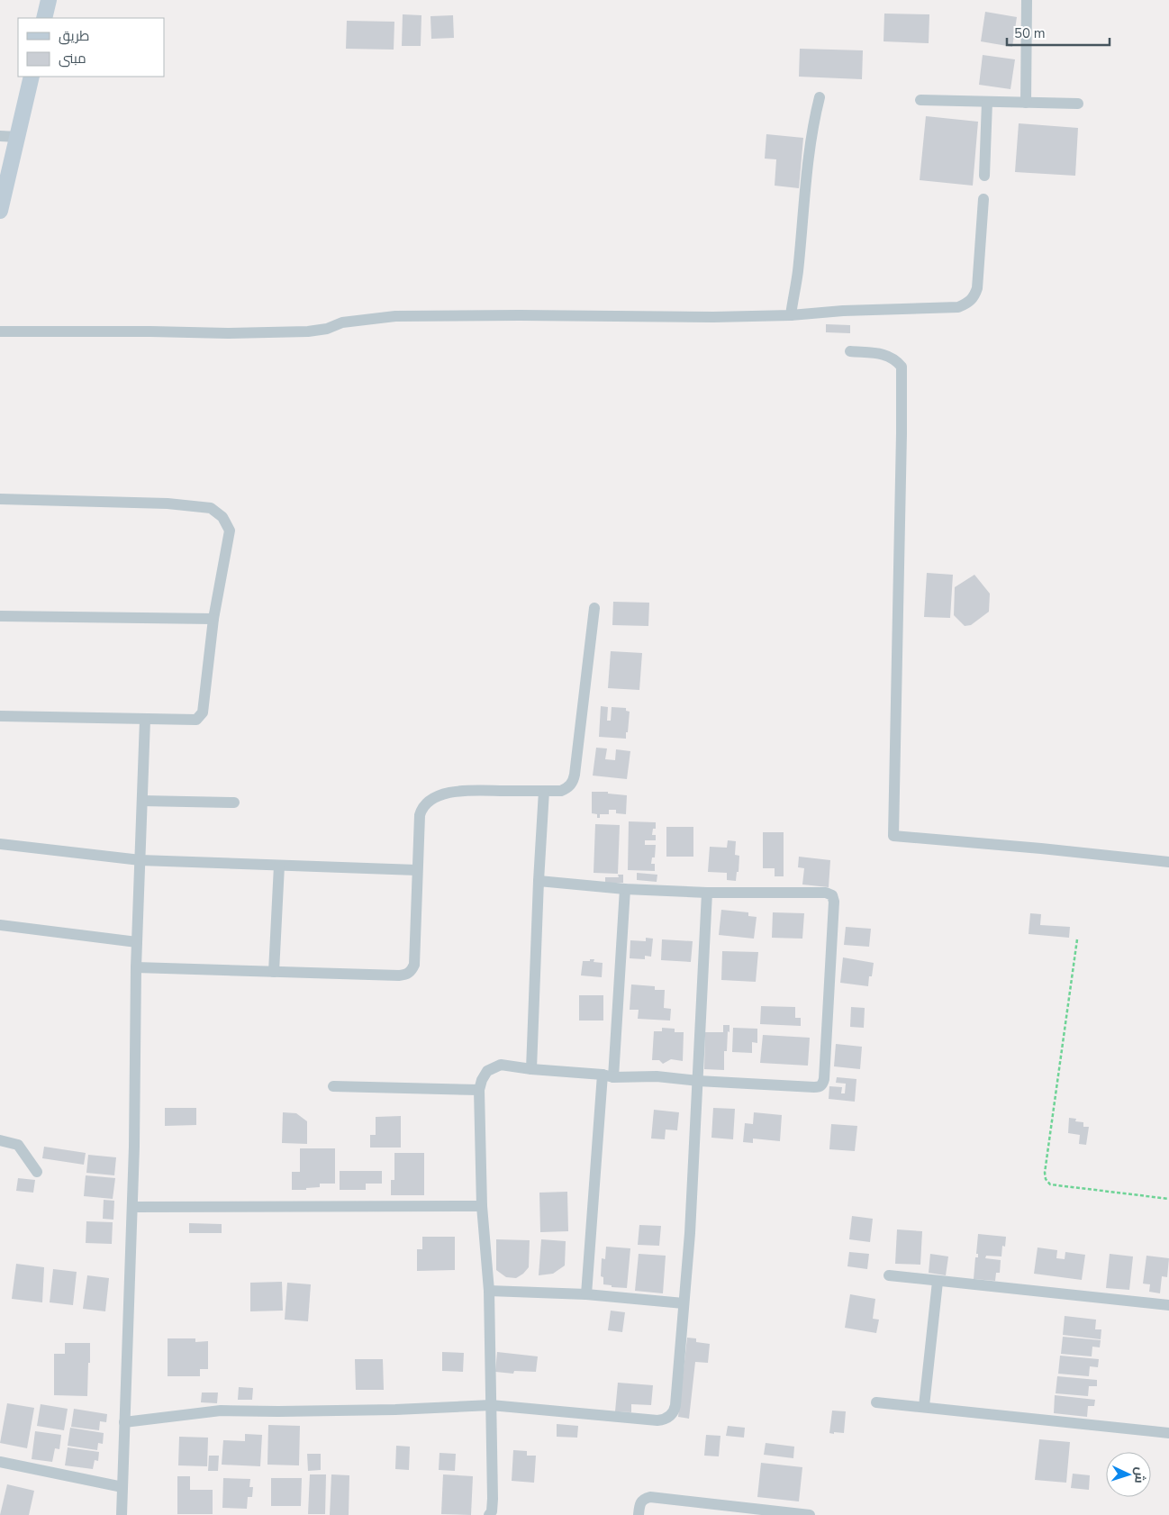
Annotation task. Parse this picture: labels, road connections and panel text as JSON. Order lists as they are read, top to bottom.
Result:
{
  "legend": ["طريق", "مبنى"],
  "scale_bar": "50 m",
  "north": "right"
}
